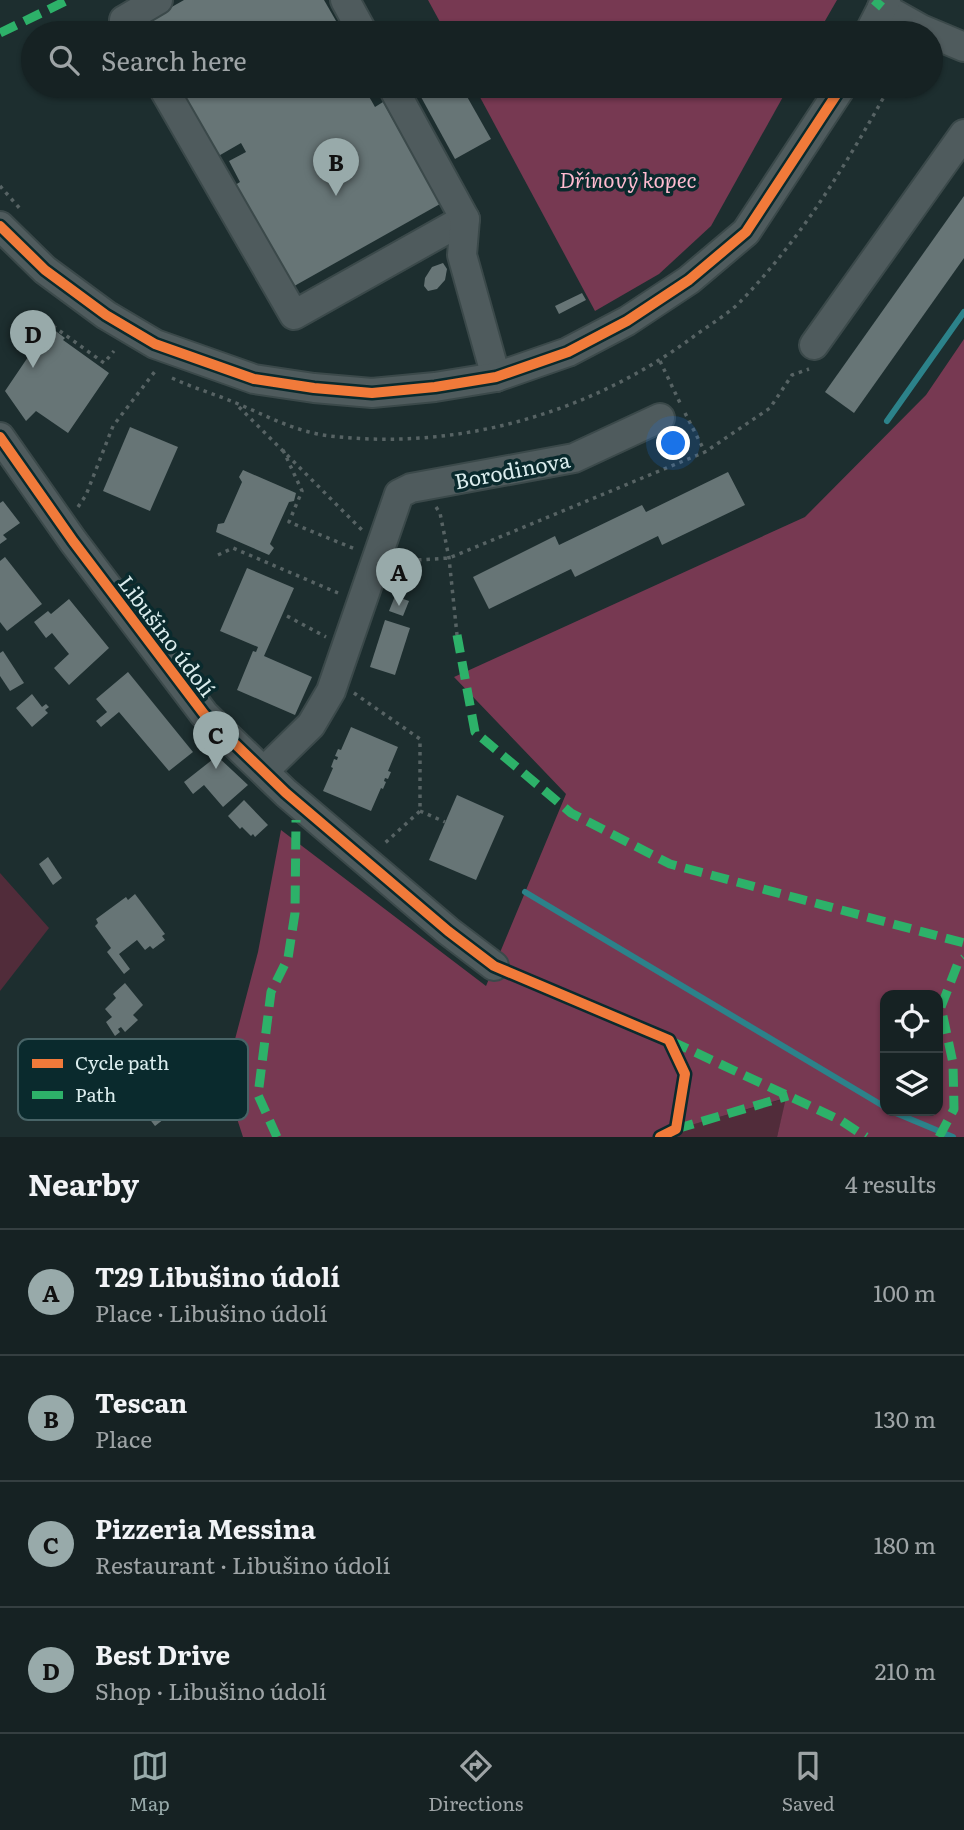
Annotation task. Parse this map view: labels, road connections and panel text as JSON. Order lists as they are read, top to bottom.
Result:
{
  "streets": {
    "street": ["Borodinova", "Libušino údolí"]
  },
  "crossings": [
    ["Borodinova", "Libušino údolí"]
  ],
  "parks": ["Dřínový kopec"],
  "legend": ["Cycle path", "Path"],
  "page": {
    "search": "Search here",
    "pins": [
      "B",
      "D",
      "A",
      "C"
    ],
    "heading": ["Nearby", "4 results"],
    "list": [
      {
        "mark": "A",
        "name": "T29 Libušino údolí",
        "note": "Place · Libušino údolí",
        "value": "100 m"
      },
      {
        "mark": "B",
        "name": "Tescan",
        "note": "Place",
        "value": "130 m"
      },
      {
        "mark": "C",
        "name": "Pizzeria Messina",
        "note": "Restaurant · Libušino údolí",
        "value": "180 m"
      },
      {
        "mark": "D",
        "name": "Best Drive",
        "note": "Shop · Libušino údolí",
        "value": "210 m"
      }
    ],
    "nav": ["Map", "Directions", "Saved"]
  }
}
